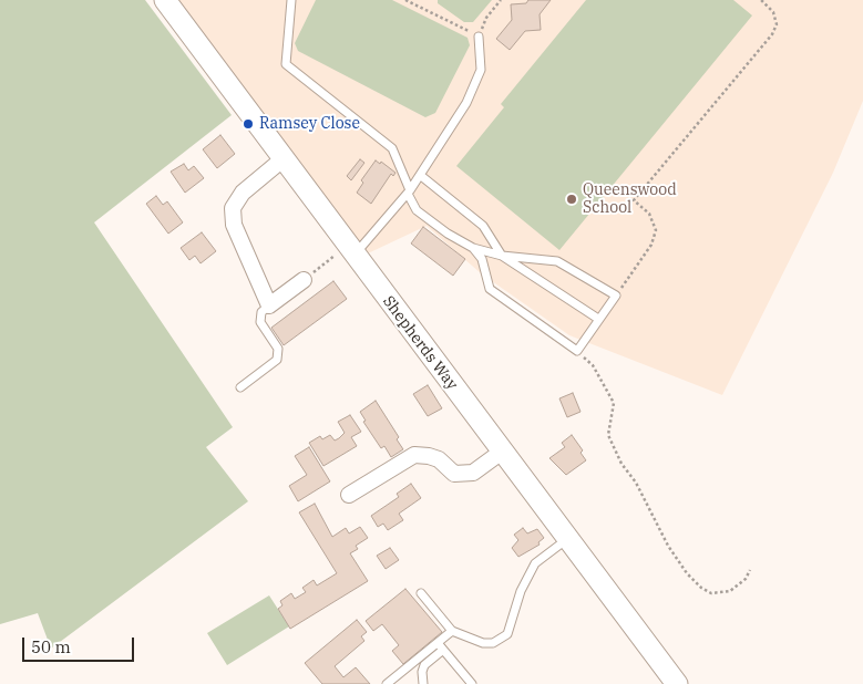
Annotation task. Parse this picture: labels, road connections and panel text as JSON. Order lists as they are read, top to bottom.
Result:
{
  "streets": {
    "street": ["Shepherds Way"]
  },
  "places": ["Ramsey Close", "Queenswood School"],
  "scale_bar": "50 m"
}
